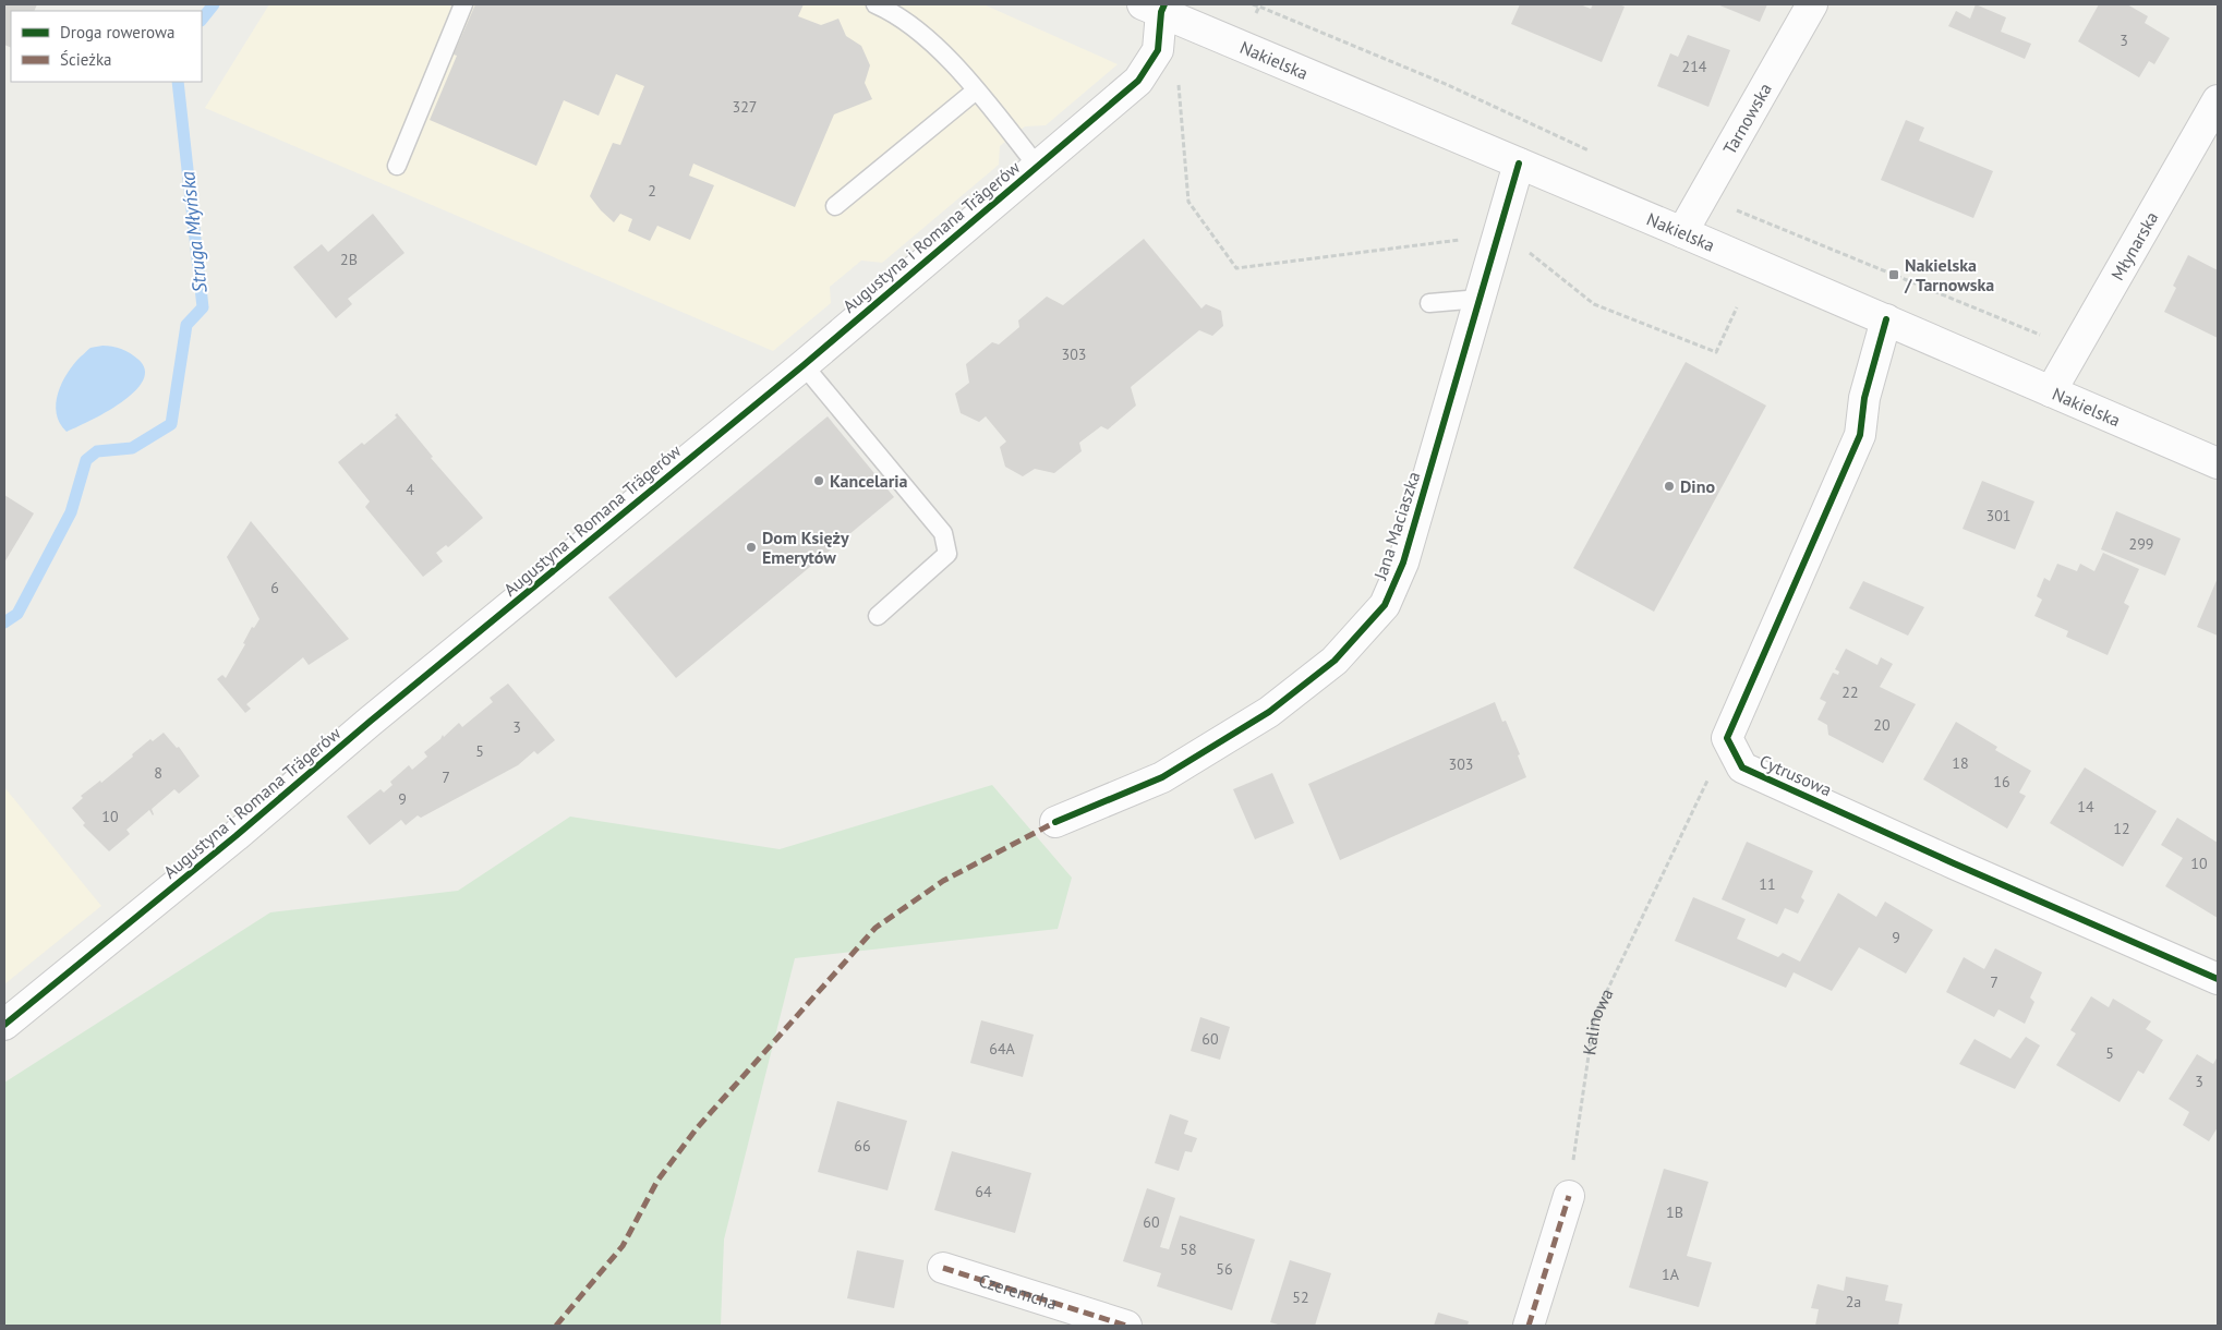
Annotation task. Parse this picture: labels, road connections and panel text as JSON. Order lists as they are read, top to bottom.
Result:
{
  "streets": {
    "street": [
      "Nakielska",
      "Tarnowska",
      "Augustyna i Romana Trägerów",
      "Młynarska",
      "Jana Maciaszka",
      "Cytrusowa",
      "Czeremcha"
    ],
    "path": ["Kalinowa"]
  },
  "crossings": [
    ["Nakielska", "Tarnowska"],
    ["Nakielska", "Augustyna i Romana Trägerów"],
    ["Nakielska", "Młynarska"],
    ["Nakielska", "Jana Maciaszka"],
    ["Cytrusowa", "Kalinowa"]
  ],
  "water": ["Struga Młyńska"],
  "places": {
    "transit": ["Nakielska / Tarnowska"],
    "other": ["Kancelaria", "Dino", "Dom Księży Emerytów"]
  },
  "house_numbers": [
    "3",
    "214",
    "327",
    "2",
    "2B",
    "303",
    "4",
    "301",
    "299",
    "6",
    "22",
    "20",
    "3",
    "5",
    "18",
    "303",
    "8",
    "7",
    "16",
    "9",
    "14",
    "10",
    "12",
    "10",
    "11",
    "9",
    "7",
    "60",
    "64A",
    "5",
    "3",
    "66",
    "64",
    "1B",
    "60",
    "58",
    "56",
    "1A",
    "52",
    "2a"
  ],
  "legend": ["Droga rowerowa", "Ścieżka"]
}
